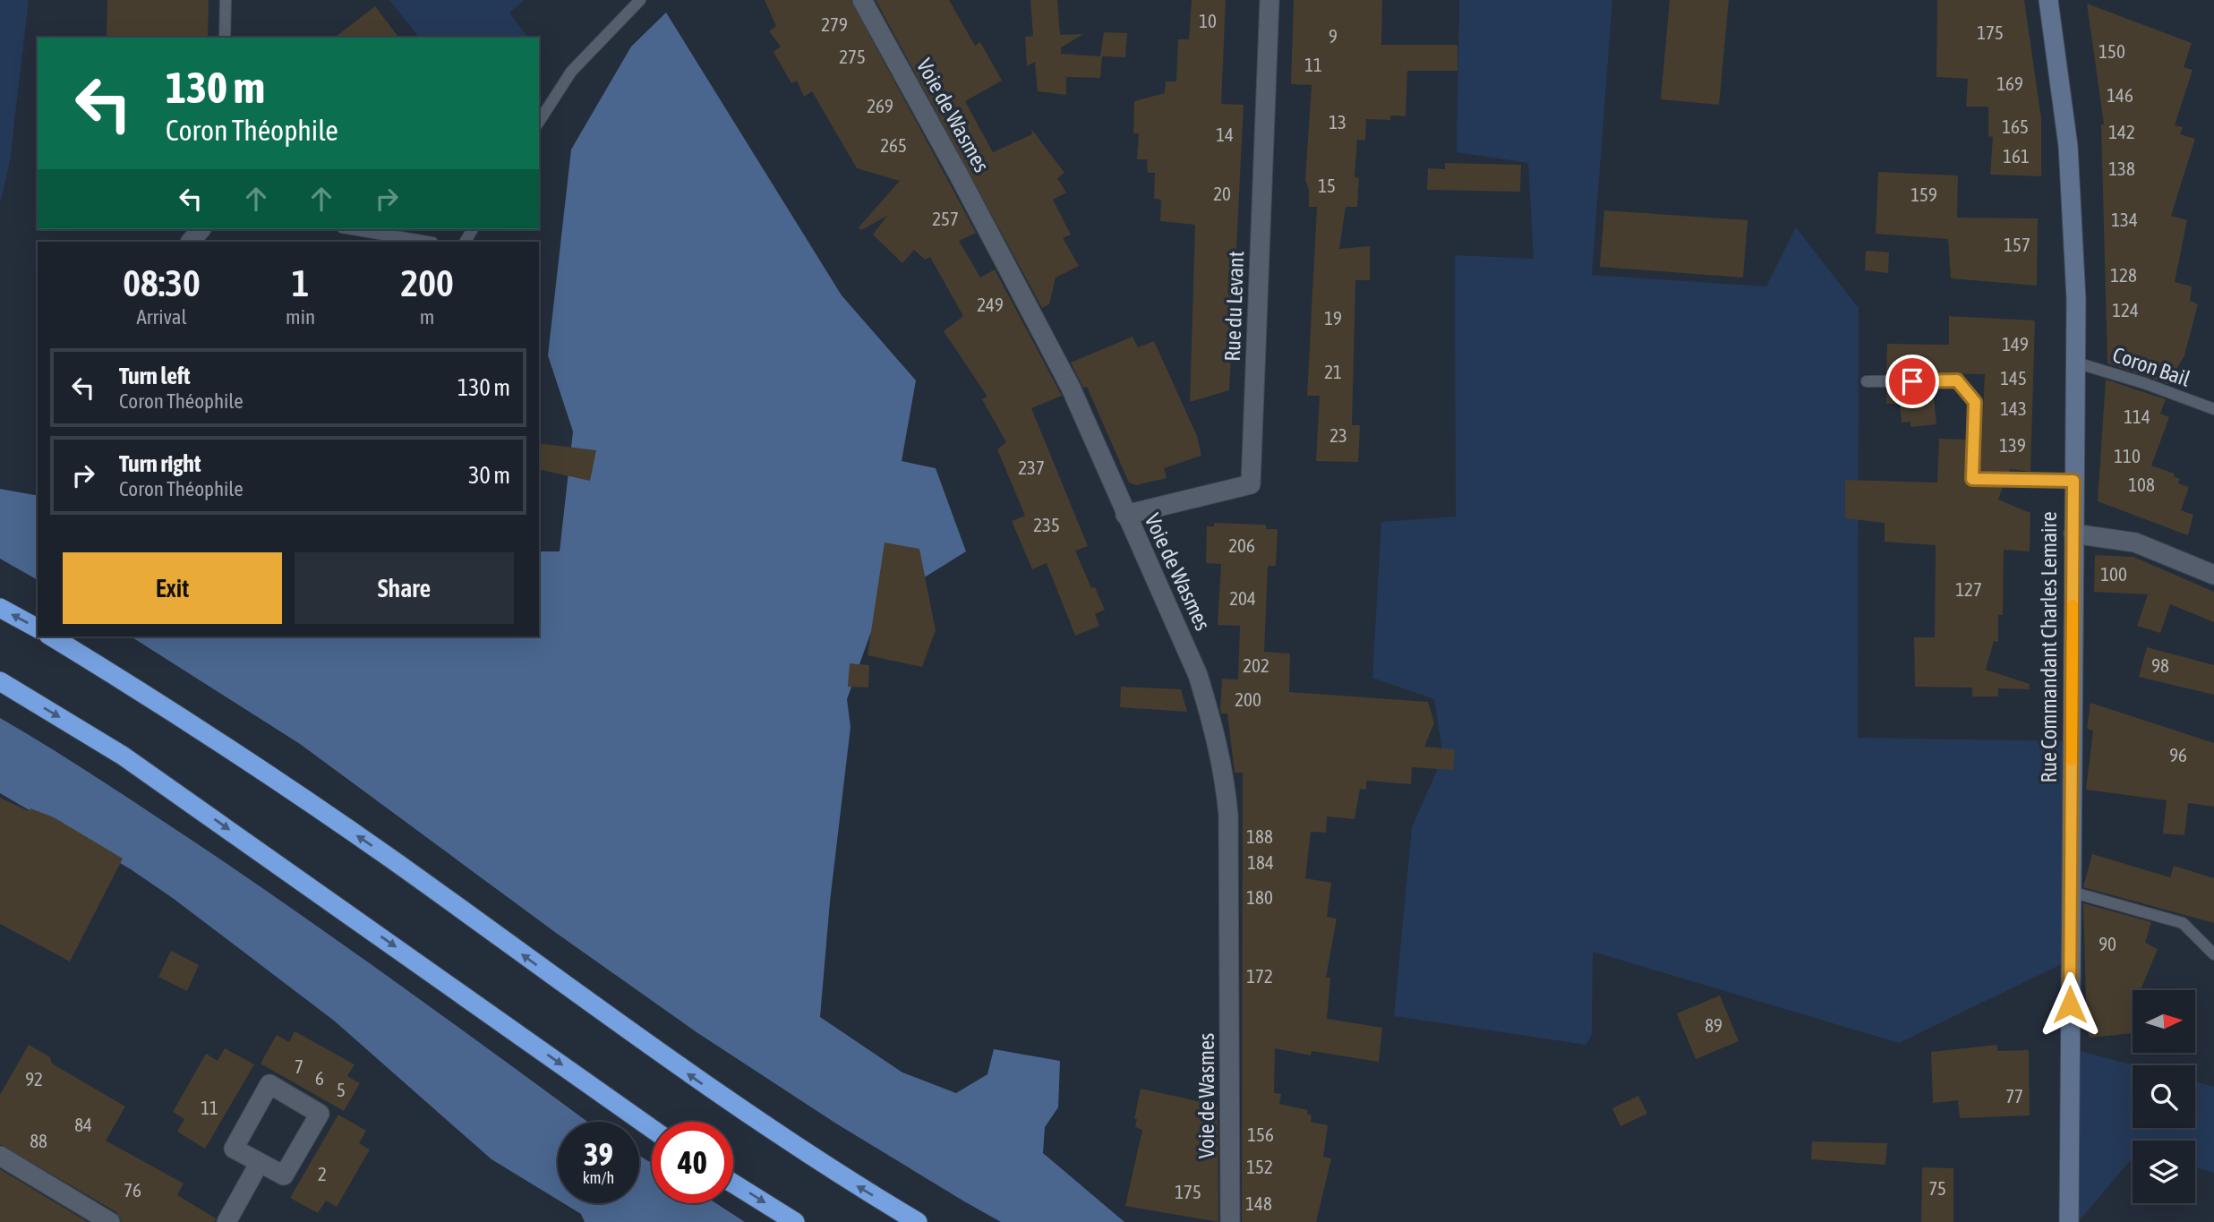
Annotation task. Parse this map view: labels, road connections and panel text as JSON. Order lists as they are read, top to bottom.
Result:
{
  "streets": {
    "street": ["Voie de Wasmes", "Rue du Levant", "Rue Commandant Charles Lemaire"],
    "lane": ["Coron Bail"]
  },
  "crossings": [
    ["Voie de Wasmes", "Rue du Levant"],
    ["Coron Bail", "Rue Commandant Charles Lemaire"]
  ],
  "house_numbers": [
    "10",
    "279",
    "175",
    "9",
    "150",
    "275",
    "11",
    "169",
    "146",
    "269",
    "13",
    "165",
    "142",
    "14",
    "265",
    "161",
    "138",
    "15",
    "20",
    "159",
    "257",
    "134",
    "157",
    "128",
    "249",
    "124",
    "19",
    "149",
    "21",
    "145",
    "143",
    "114",
    "23",
    "139",
    "110",
    "237",
    "108",
    "235",
    "206",
    "100",
    "127",
    "204",
    "202",
    "98",
    "200",
    "96",
    "188",
    "184",
    "180",
    "90",
    "172",
    "89",
    "7",
    "6",
    "92",
    "5",
    "77",
    "11",
    "84",
    "156",
    "88",
    "152",
    "2",
    "75",
    "76",
    "175",
    "148"
  ],
  "north": "right",
  "page": {
    "turn": ["130 m", "Coron Théophile"],
    "eta": [
      "08:30",
      "Arrival",
      "1",
      "min",
      "200",
      "m"
    ],
    "list": [
      {
        "name": "Turn left",
        "note": "Coron Théophile",
        "value": "130 m"
      },
      {
        "name": "Turn right",
        "note": "Coron Théophile",
        "value": "30 m"
      }
    ],
    "buttons": ["Exit", "Share"],
    "speed": "39 km/h",
    "limit": "40"
  }
}
